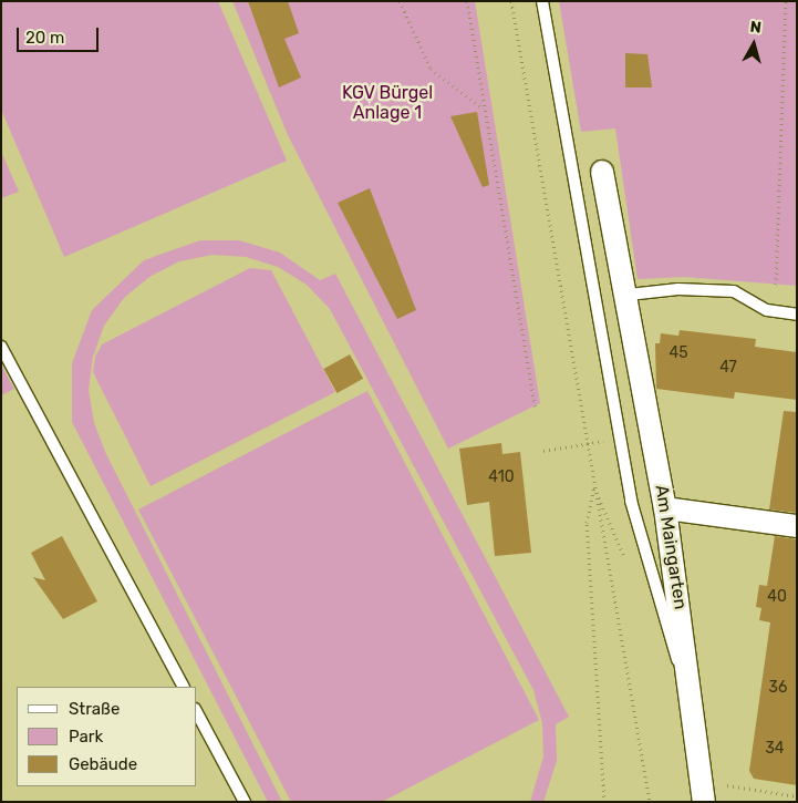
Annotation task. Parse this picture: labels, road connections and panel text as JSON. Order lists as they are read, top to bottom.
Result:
{
  "streets": {
    "street": ["Am Maingarten"]
  },
  "parks": ["KGV Bürgel Anlage 1"],
  "house_numbers": [
    "45",
    "47",
    "410",
    "40",
    "36",
    "34"
  ],
  "legend": ["Straße", "Park", "Gebäude"],
  "scale_bar": "20 m",
  "north": "top"
}
